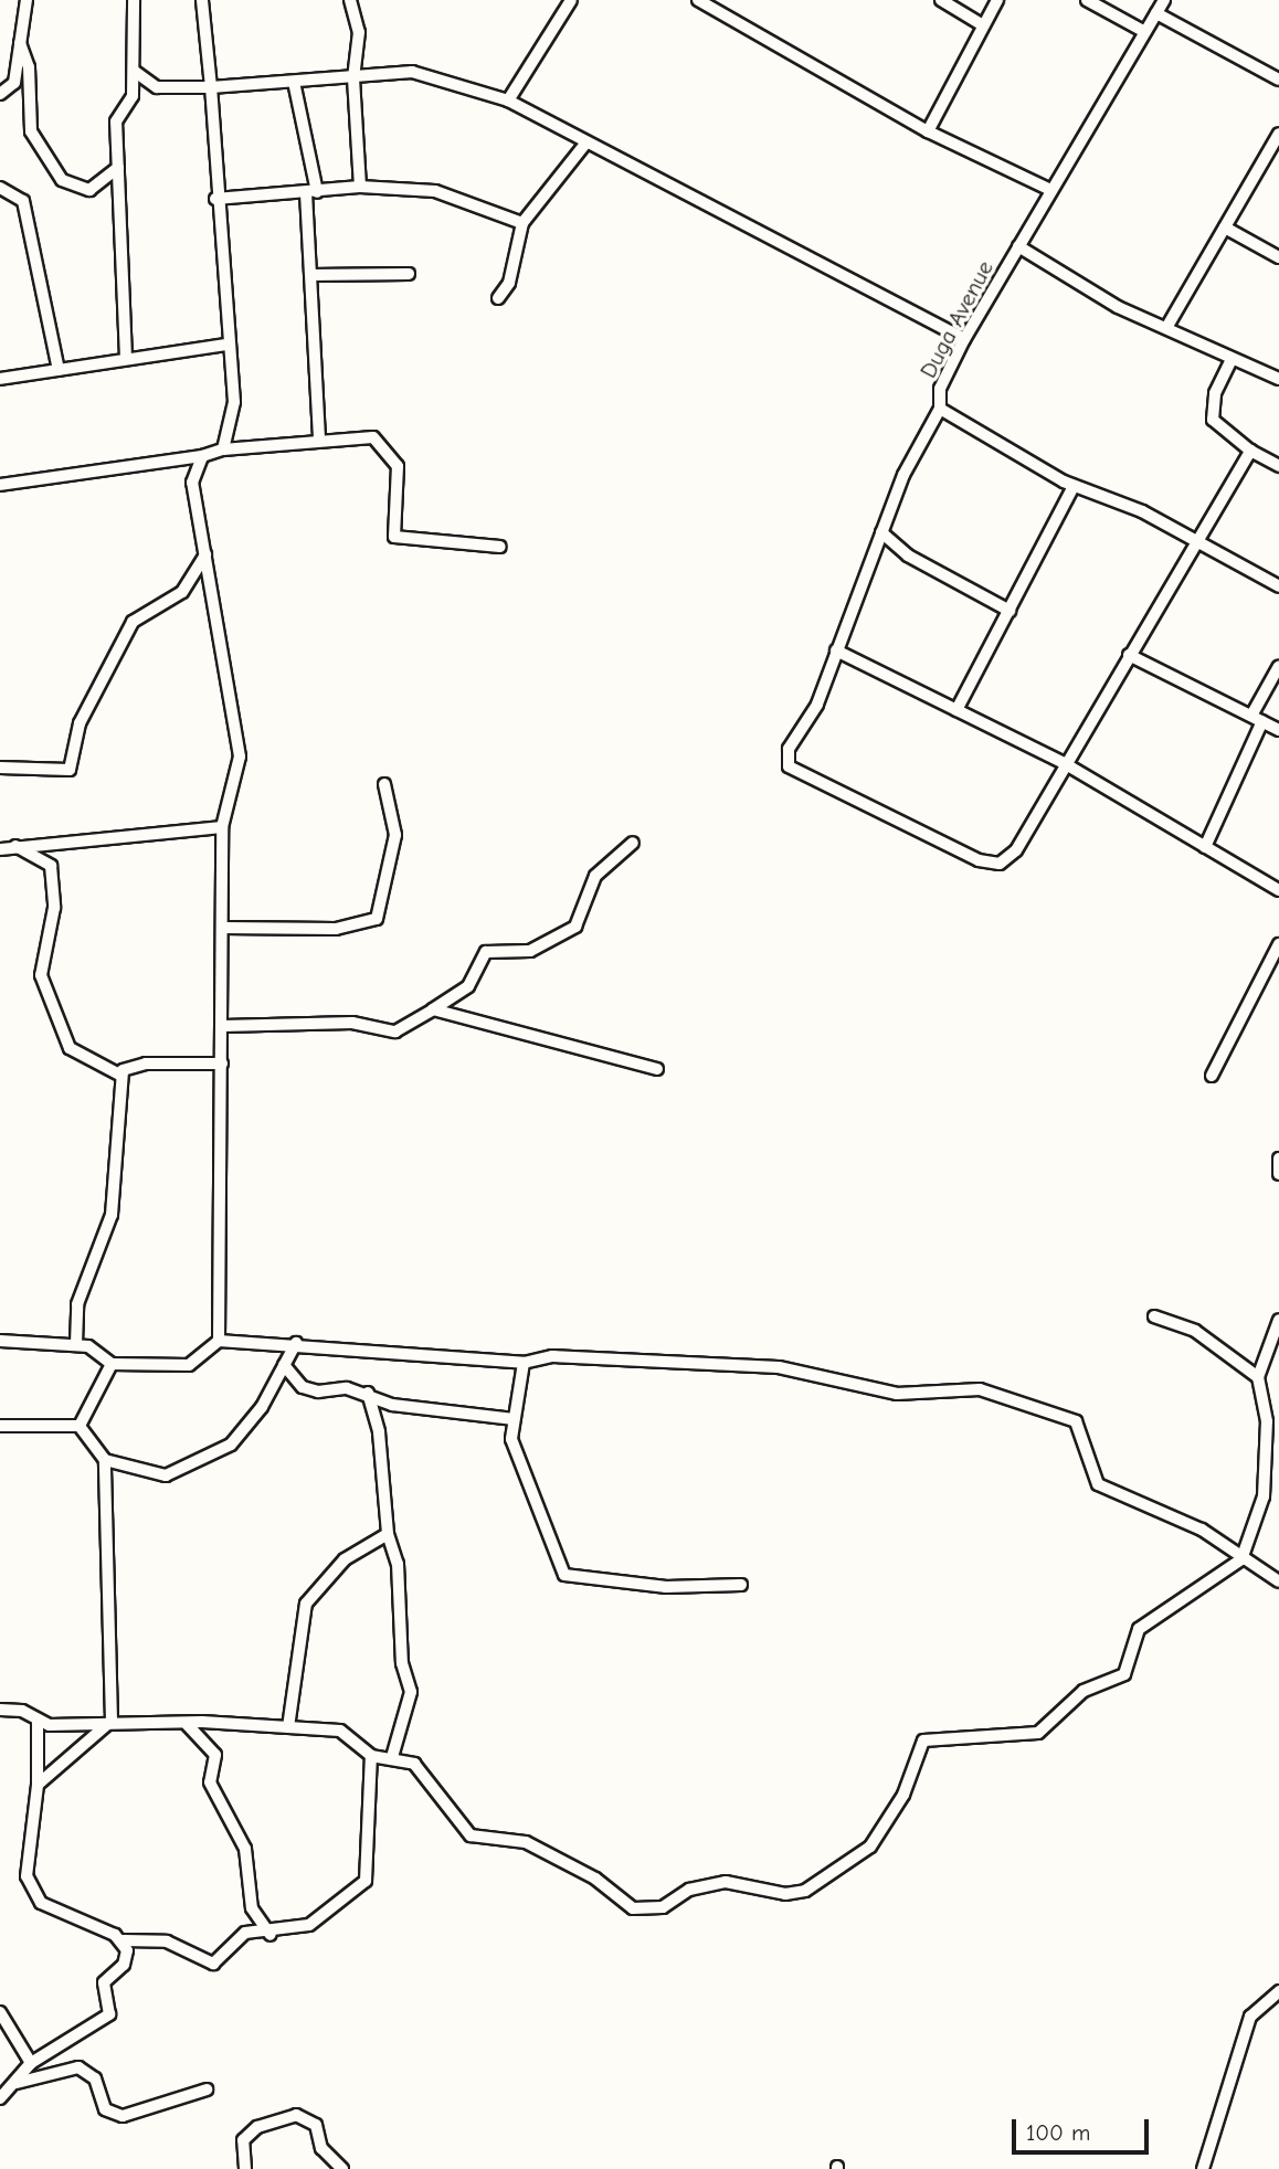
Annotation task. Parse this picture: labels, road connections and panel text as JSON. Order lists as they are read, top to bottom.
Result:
{
  "streets": {
    "street": ["Duga Avenue"]
  },
  "scale_bar": "100 m"
}
